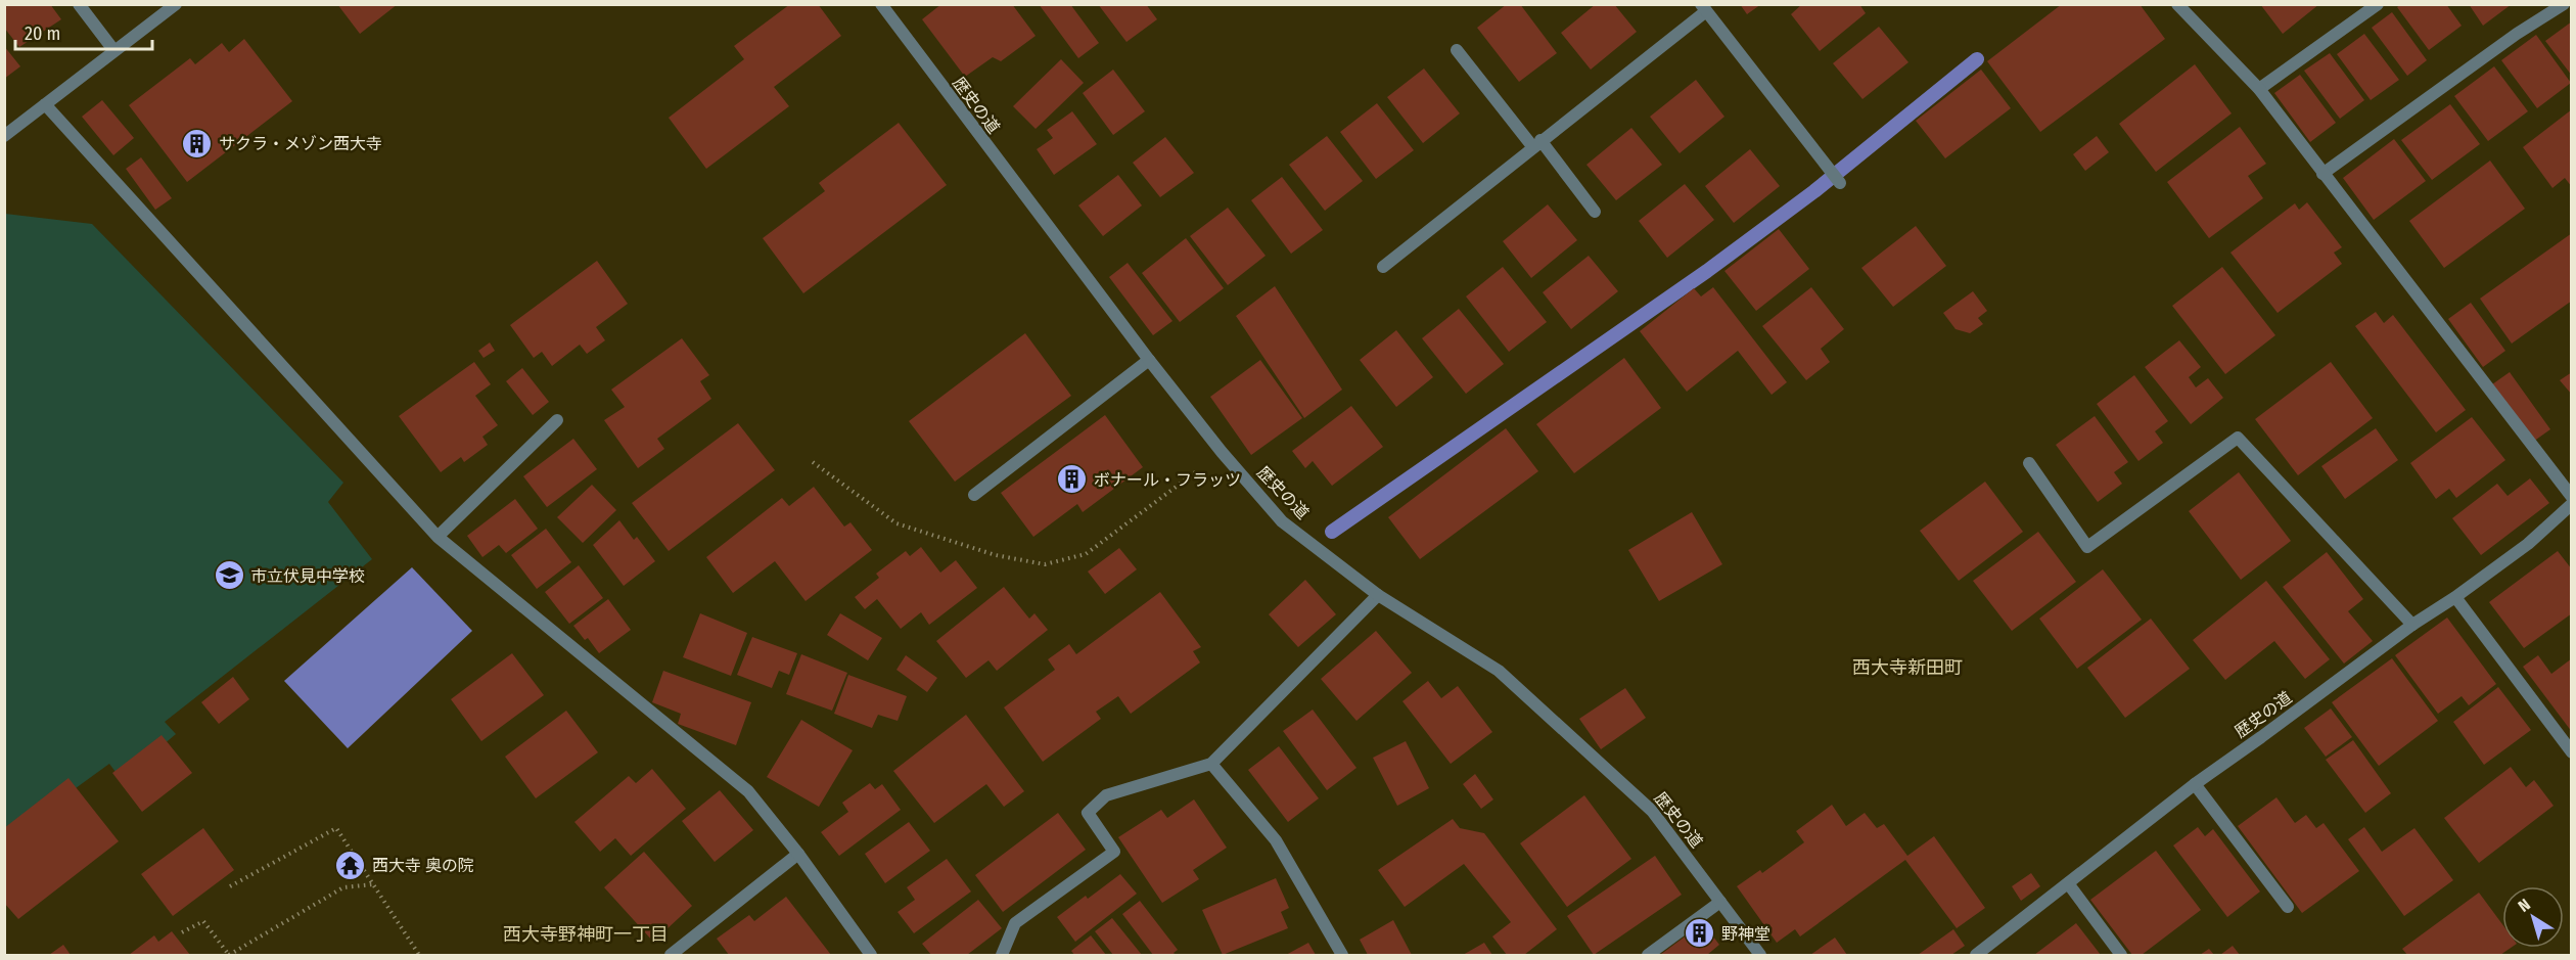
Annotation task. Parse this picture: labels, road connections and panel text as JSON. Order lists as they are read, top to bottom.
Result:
{
  "streets": {
    "street": ["歴史の道"]
  },
  "districts": ["西大寺新田町", "西大寺野神町一丁目"],
  "places": {
    "building": ["サクラ・メゾン西大寺", "ボナール・フラッツ", "野神堂"],
    "school or university": ["市立伏見中学校"],
    "temple": ["西大寺 奥の院"]
  },
  "scale_bar": "20 m",
  "north": "top left"
}
